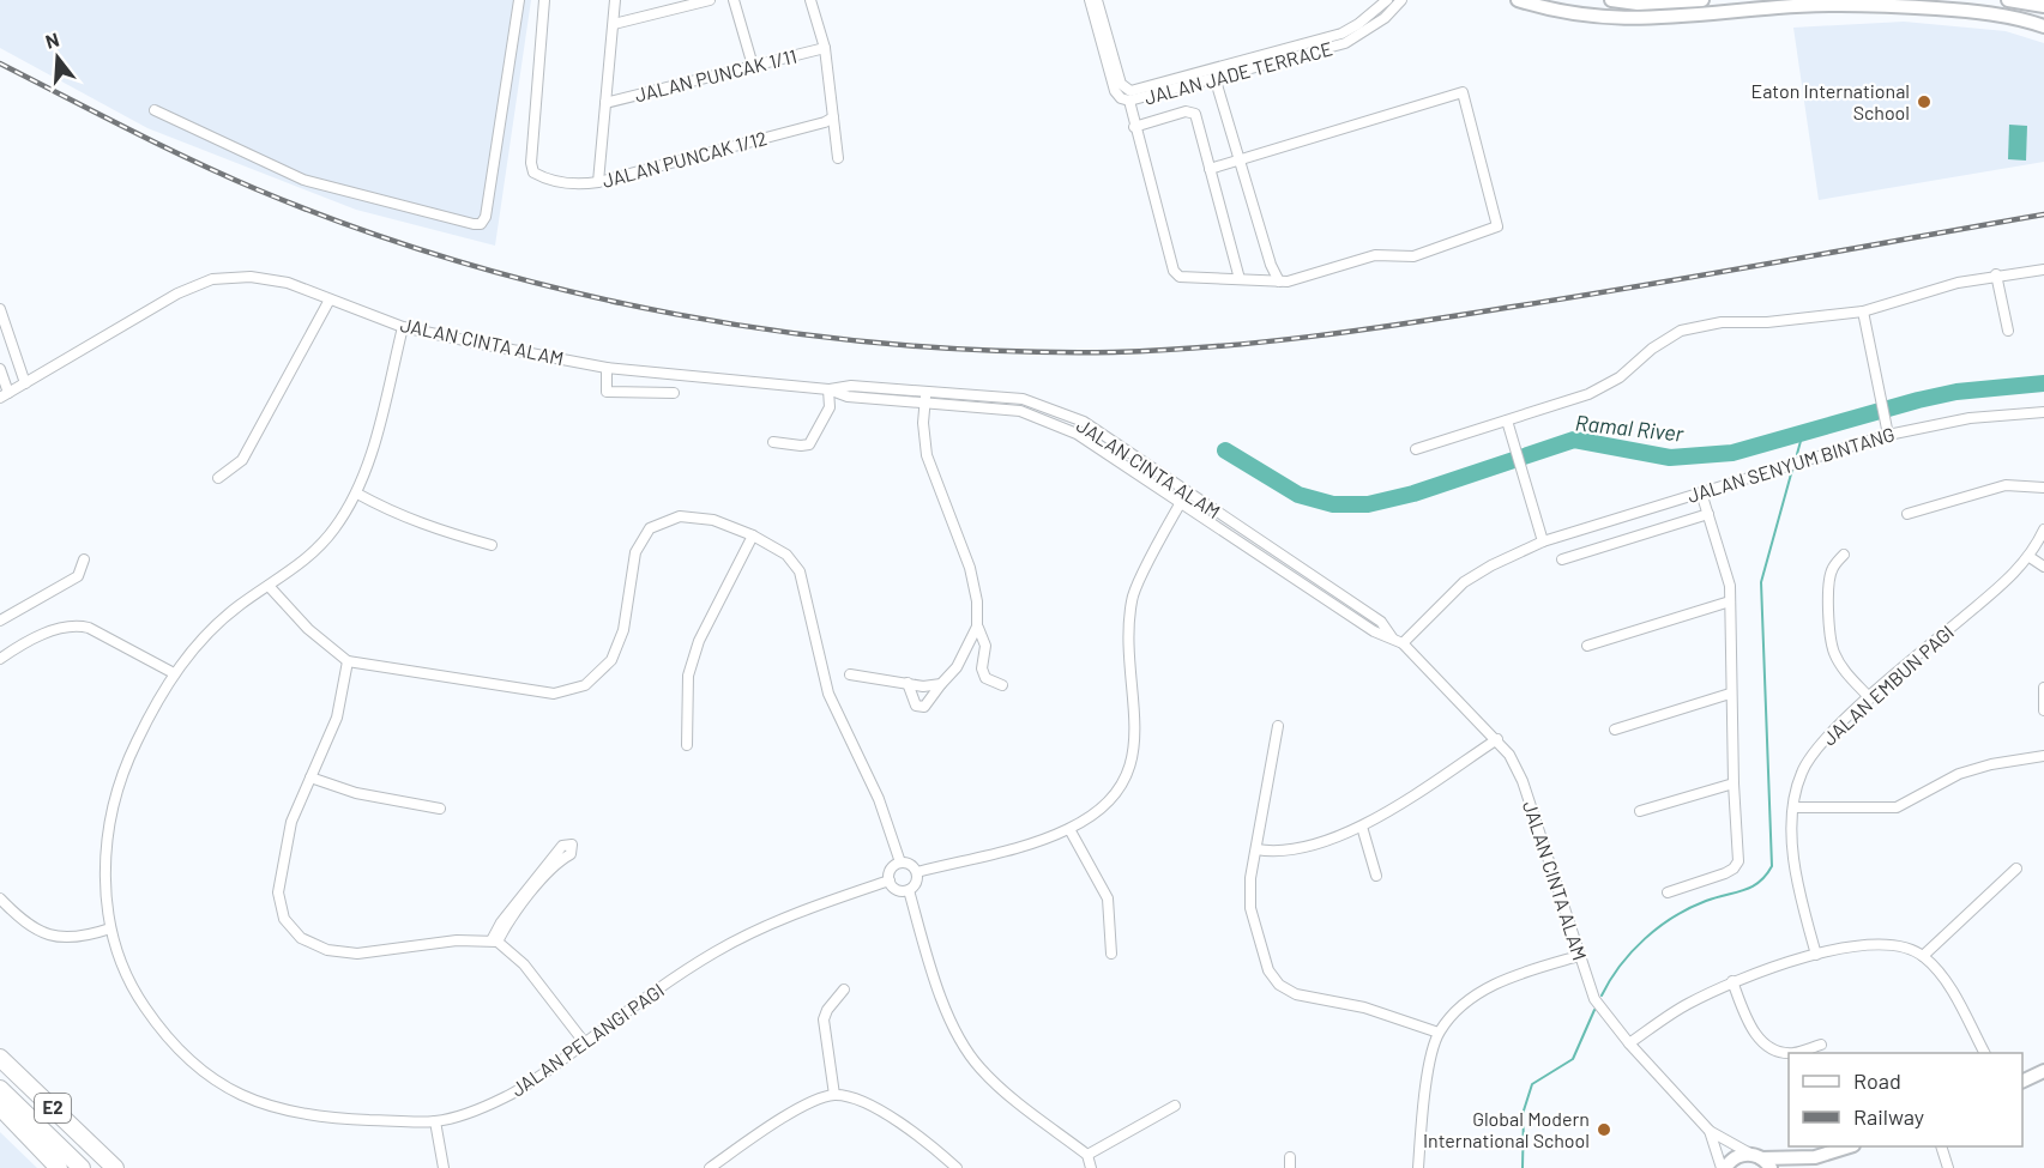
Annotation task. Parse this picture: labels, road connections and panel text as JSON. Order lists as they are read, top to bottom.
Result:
{
  "streets": {
    "highway": ["E2"],
    "street": [
      "JALAN JADE TERRACE",
      "JALAN PUNCAK 1/11",
      "JALAN PUNCAK 1/12",
      "JALAN CINTA ALAM",
      "JALAN SENYUM BINTANG",
      "JALAN EMBUN PAGI",
      "JALAN PELANGI PAGI"
    ]
  },
  "crossings": [
    ["JALAN CINTA ALAM", "JALAN SENYUM BINTANG"],
    ["JALAN CINTA ALAM", "JALAN PELANGI PAGI"]
  ],
  "water": ["Ramal River"],
  "places": ["Eaton International School", "Global Modern International School"],
  "legend": ["Road", "Railway"],
  "north": "top"
}
